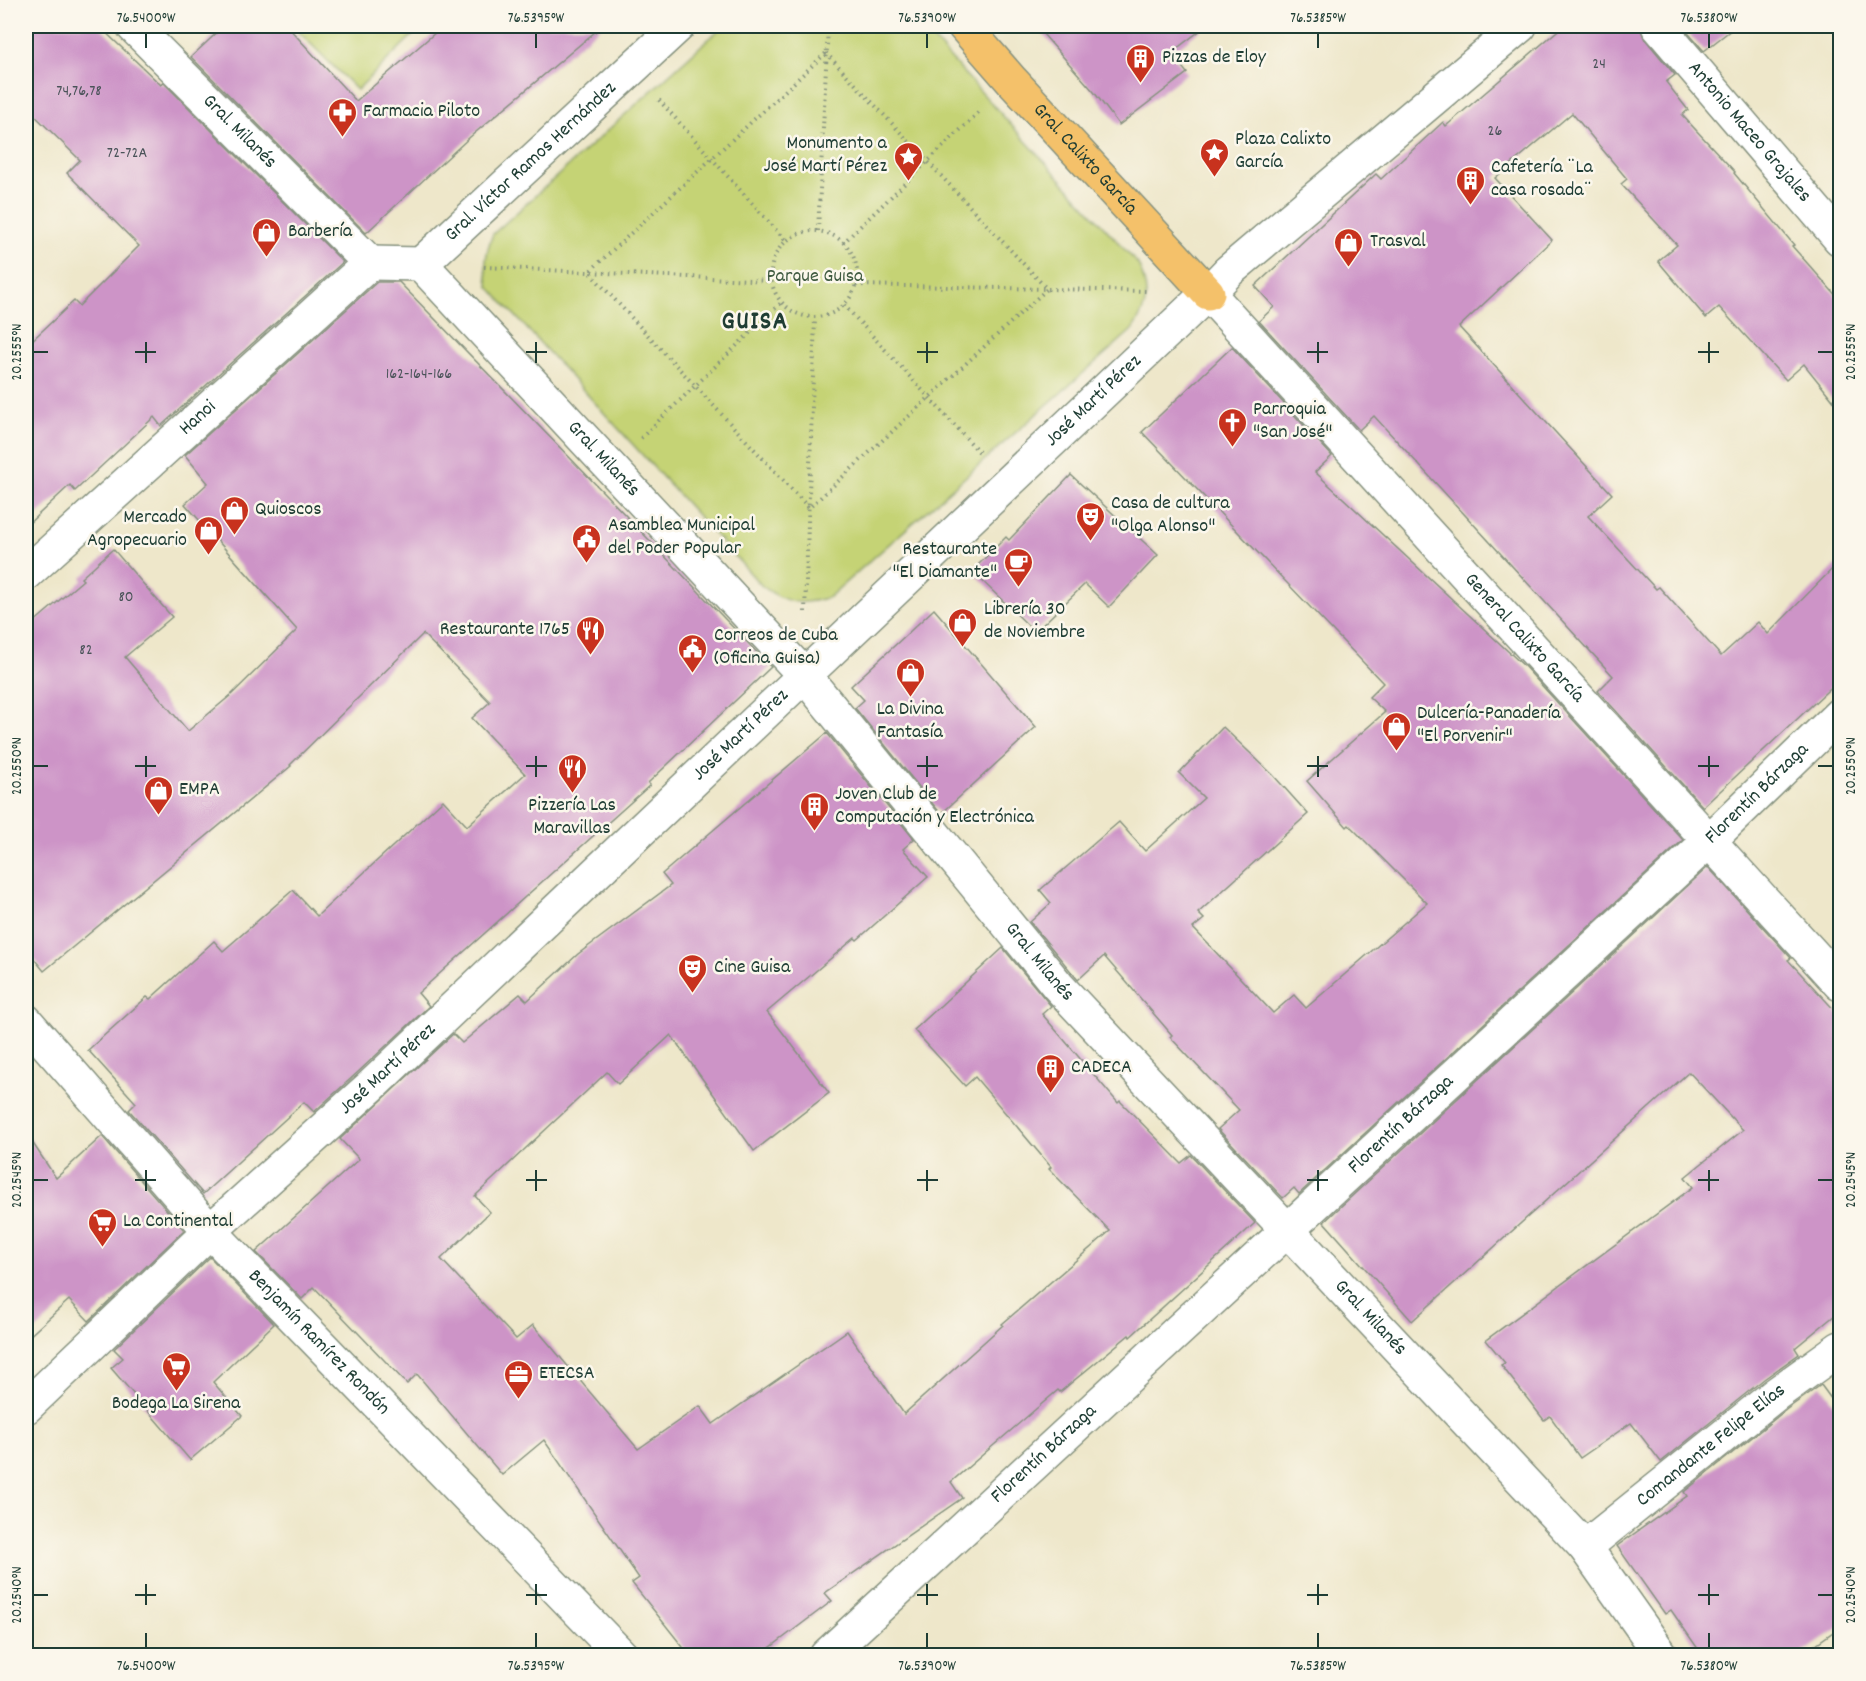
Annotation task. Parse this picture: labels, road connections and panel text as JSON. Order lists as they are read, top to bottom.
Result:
{
  "streets": {
    "main road": ["Gral. Calixto García"],
    "street": [
      "Gral. Milanés",
      "Antonio Maceo Grajales",
      "Gral. Víctor Ramos Hernández",
      "José Martí Pérez",
      "Hanoi",
      "General Calixto García",
      "Florentín Bárzaga",
      "Benjamín Ramírez Rondón",
      "Comandante Felipe Elías"
    ]
  },
  "crossings": [
    ["Gral. Milanés", "Gral. Víctor Ramos Hernández"],
    ["Gral. Milanés", "José Martí Pérez"],
    ["Gral. Milanés", "Hanoi"],
    ["Gral. Milanés", "Florentín Bárzaga"],
    ["Gral. Milanés", "Comandante Felipe Elías"],
    ["Gral. Calixto García", "José Martí Pérez"],
    ["Gral. Calixto García", "General Calixto García"],
    ["José Martí Pérez", "General Calixto García"],
    ["José Martí Pérez", "Benjamín Ramírez Rondón"],
    ["General Calixto García", "Florentín Bárzaga"]
  ],
  "districts": ["GUISA"],
  "parks": ["Parque Guisa"],
  "places": {
    "building": [
      "Pizzas de Eloy",
      "Cafetería ¨La casa rosada¨",
      "Joven Club de Computación y Electrónica",
      "CADECA"
    ],
    "pharmacy": ["Farmacia Piloto"],
    "place": ["Plaza Calixto García", "Monumento a José Martí Pérez"],
    "shop": [
      "Barbería",
      "Trasval",
      "Quioscos",
      "Mercado Agropecuario",
      "Librería 30 de Noviembre",
      "La Divina Fantasía",
      "Dulcería-Panadería \"El Porvenir\"",
      "EMPA"
    ],
    "church": ["Parroquia \"San José\""],
    "theatre": ["Casa de cultura \"Olga Alonso\"", "Cine Guisa"],
    "public building": ["Asamblea Municipal del Poder Popular", "Correos de Cuba (Oficina Guisa)"],
    "cafe": ["Restaurante \"El Diamante\""],
    "restaurant": ["Restaurante 1765", "Pizzería Las Maravillas"],
    "supermarket": ["La Continental", "Bodega La Sirena"],
    "office": ["ETECSA"]
  },
  "house_numbers": [
    "24",
    "74,76,78",
    "26",
    "72-72A",
    "162-164-166",
    "80",
    "82"
  ],
  "coordinates": [
    "76.5400°W",
    "76.5395°W",
    "76.5390°W",
    "76.5385°W",
    "76.5380°W",
    "20.2555°N",
    "20.2550°N",
    "20.2545°N",
    "20.2540°N"
  ]
}
